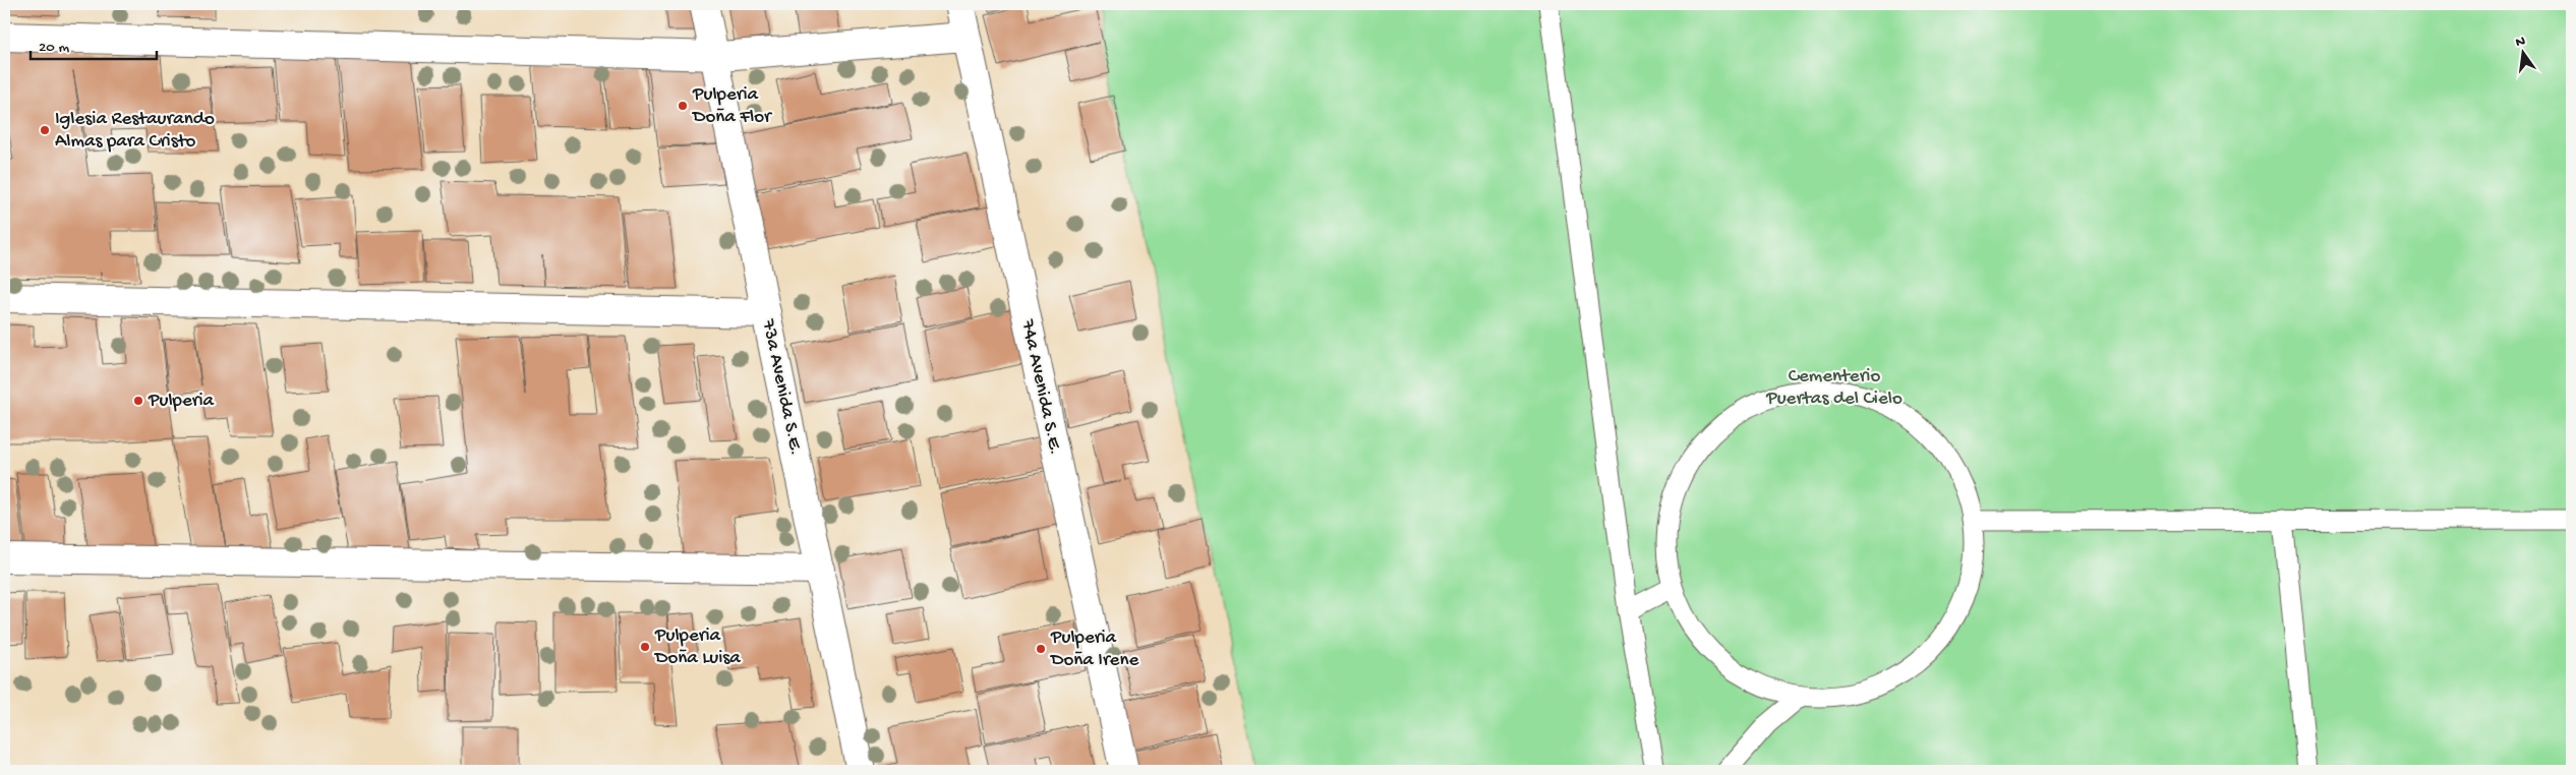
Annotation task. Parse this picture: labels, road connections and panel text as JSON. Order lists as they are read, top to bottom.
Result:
{
  "streets": {
    "street": ["73a Avenida S.E.", "74a Avenida S.E."]
  },
  "parks": ["Cementerio Puertas del Cielo"],
  "places": [
    "Pulperia Doña Flor",
    "Iglesia Restaurando Almas para Cristo",
    "Pulperia",
    "Pulperia Doña Luisa",
    "Pulperia Doña Irene"
  ],
  "scale_bar": "20 m",
  "north": "top"
}
